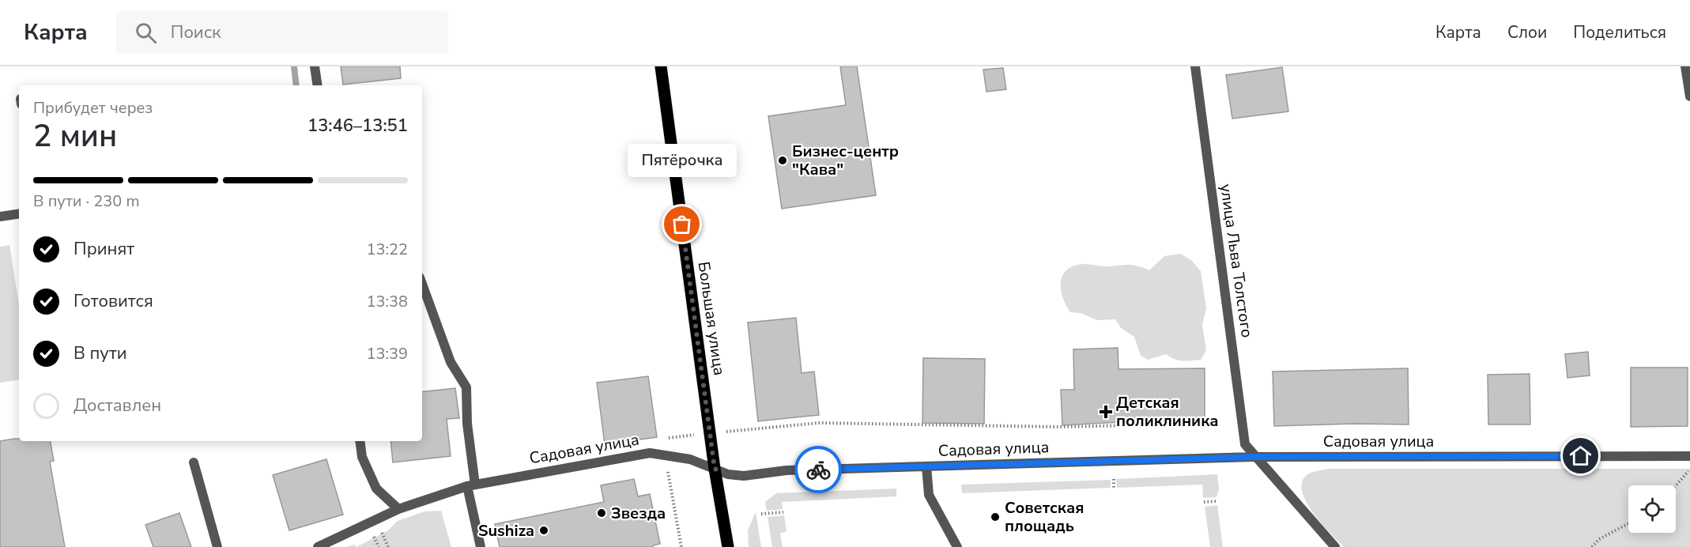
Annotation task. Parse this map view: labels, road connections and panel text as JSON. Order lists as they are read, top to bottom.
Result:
{
  "streets": {
    "main road": ["Большая улица"],
    "street": ["улица Льва Толстого", "Садовая улица"]
  },
  "crossings": [
    ["улица Льва Толстого", "Садовая улица"],
    ["Большая улица", "Садовая улица"]
  ],
  "places": {
    "other": [
      "Бизнес-центр \"Кава\"",
      "Пятёрочка",
      "Звезда",
      "Советская площадь",
      "Sushiza"
    ],
    "health": ["Детская поликлиника"]
  },
  "page": {
    "header": "Карта",
    "search": "Поиск",
    "nav": ["Карта", "Слои", "Поделиться"],
    "heading": ["2 мин", "Прибудет через", "13:46–13:51"],
    "bubble": "Пятёрочка",
    "bar": "В пути · 230 m",
    "list": [
      ["Принят", "13:22"],
      ["Готовится", "13:38"],
      ["В пути", "13:39"],
      "Доставлен"
    ]
  }
}
